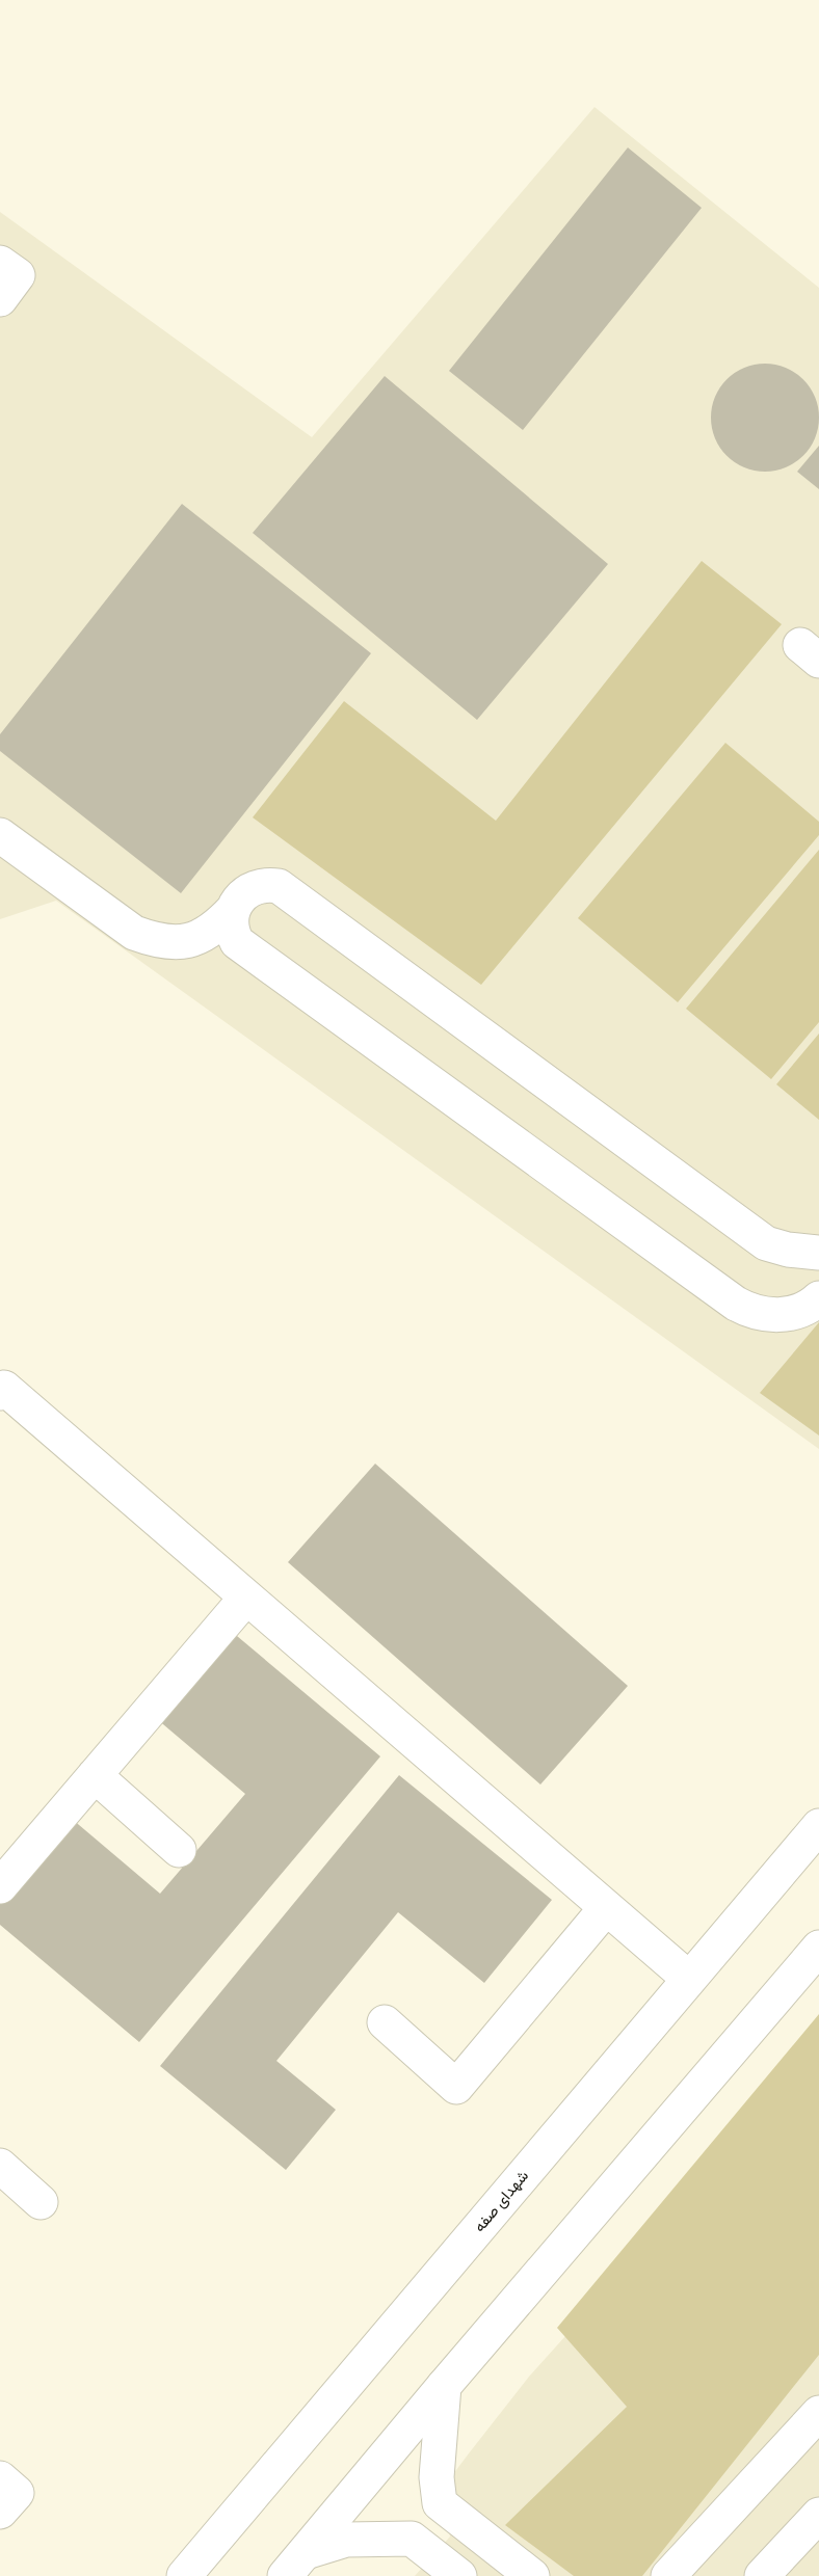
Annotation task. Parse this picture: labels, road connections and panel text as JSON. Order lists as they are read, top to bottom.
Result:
{
  "streets": {
    "main road": ["شهدای صفه"]
  }
}
